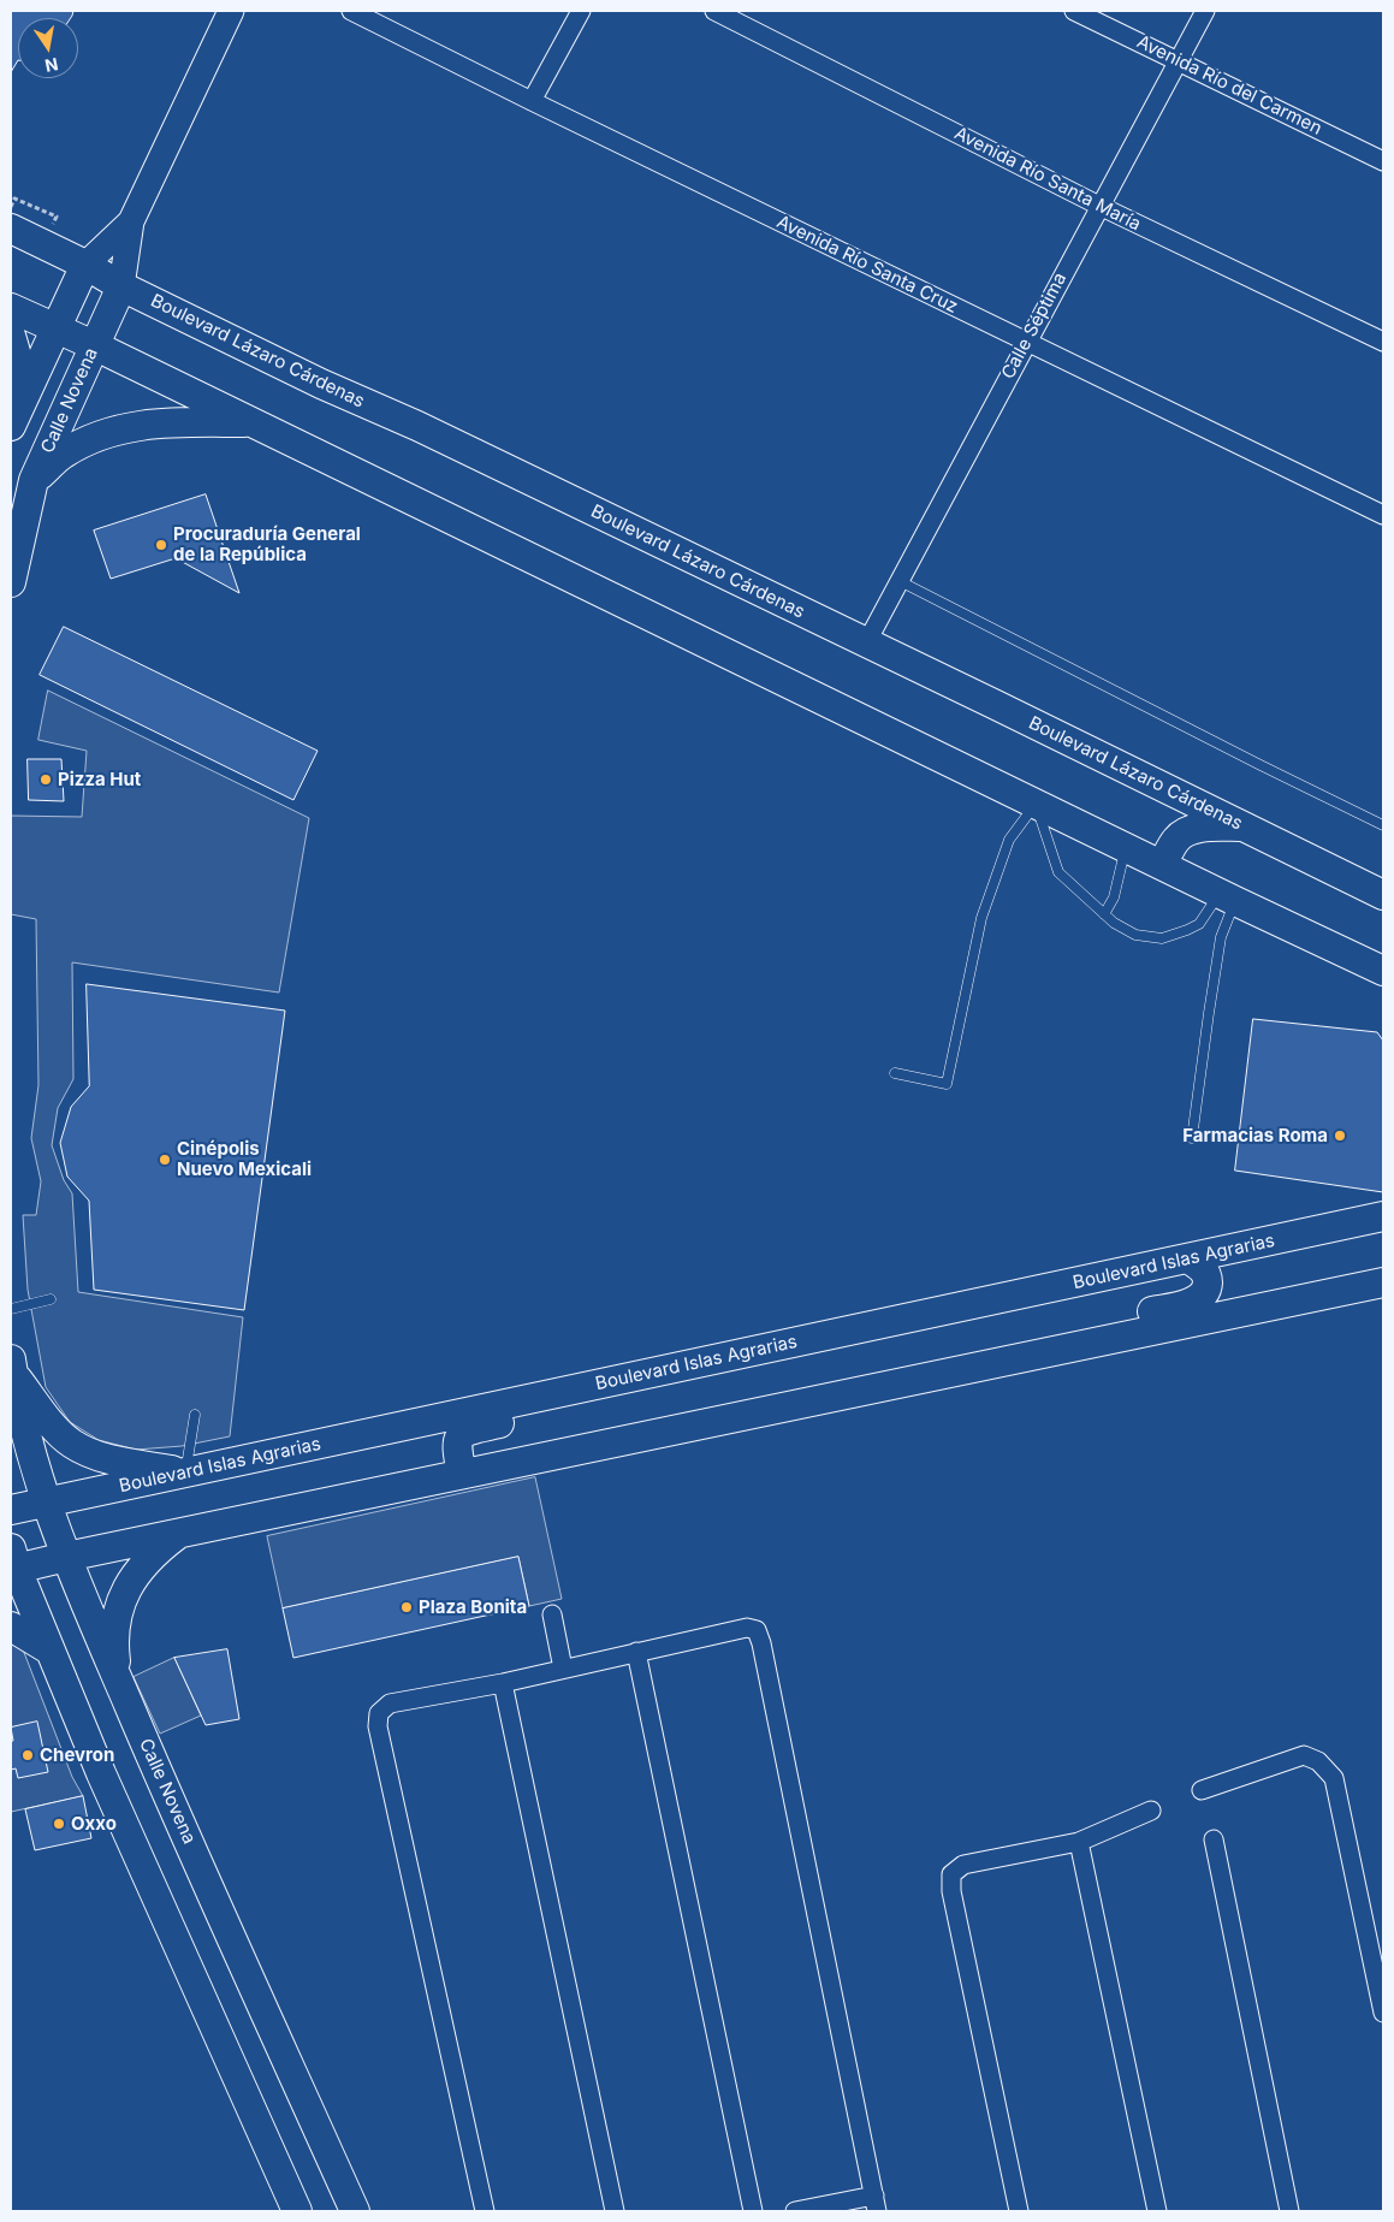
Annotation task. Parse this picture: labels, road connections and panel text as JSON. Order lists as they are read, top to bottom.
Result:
{
  "streets": {
    "main road": ["Boulevard Lázaro Cárdenas", "Calle Novena", "Boulevard Islas Agrarias"],
    "street": [
      "Avenida Río del Carmen",
      "Avenida Río Santa María",
      "Avenida Río Santa Cruz",
      "Calle Séptima"
    ]
  },
  "crossings": [
    ["Avenida Río del Carmen", "Calle Séptima"],
    ["Avenida Río Santa María", "Calle Séptima"],
    ["Avenida Río Santa Cruz", "Calle Séptima"],
    ["Calle Séptima", "Boulevard Lázaro Cárdenas"],
    ["Boulevard Lázaro Cárdenas", "Calle Novena"],
    ["Calle Novena", "Boulevard Islas Agrarias"]
  ],
  "places": [
    "Procuraduría General de la República",
    "Pizza Hut",
    "Farmacias Roma",
    "Cinépolis Nuevo Mexicali",
    "Plaza Bonita",
    "Chevron",
    "Oxxo"
  ],
  "north": "bottom"
}
